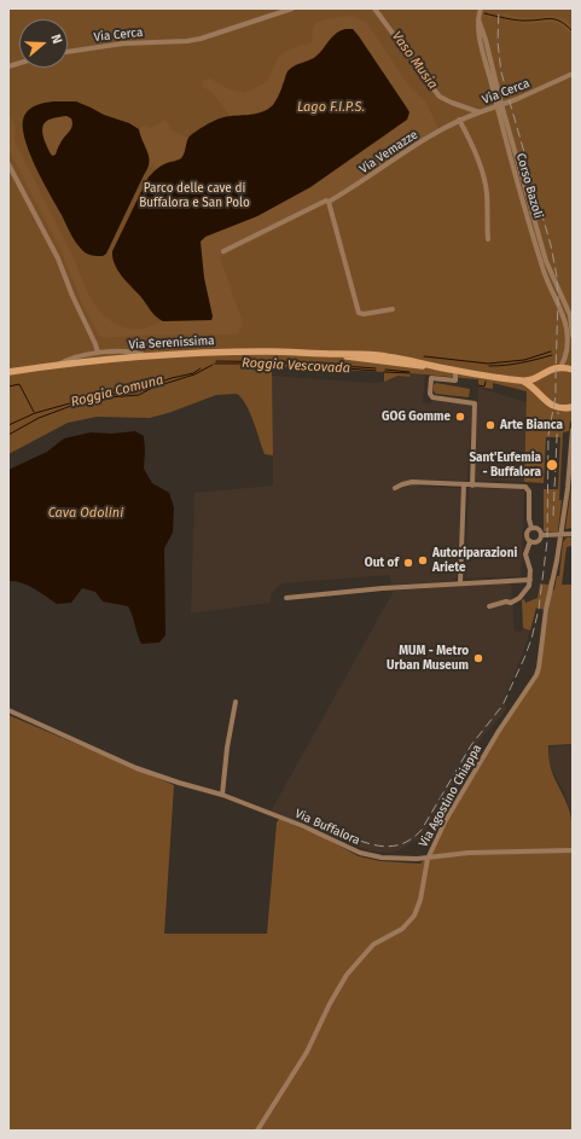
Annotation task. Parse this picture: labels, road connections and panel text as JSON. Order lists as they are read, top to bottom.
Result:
{
  "streets": {
    "main road": ["Via Serenissima"],
    "street": [
      "Via Cerca",
      "Via Vemazze",
      "Corso Bazoli",
      "Via Agostino Chiappa",
      "Via Buffalora"
    ]
  },
  "crossings": [
    ["Via Cerca", "Via Vemazze"],
    ["Via Cerca", "Corso Bazoli"],
    ["Corso Bazoli", "Via Serenissima"],
    ["Via Agostino Chiappa", "Via Buffalora"]
  ],
  "water": [
    "Vaso Musia",
    "Lago F.I.P.S.",
    "Roggia Vescovada",
    "Roggia Comuna",
    "Cava Odolini"
  ],
  "parks": ["Parco delle cave di Buffalora e San Polo"],
  "places": [
    "GOG Gomme",
    "Arte Bianca",
    "Sant'Eufemia - Buffalora",
    "Autoriparazioni Ariete",
    "Out of",
    "MUM - Metro Urban Museum"
  ],
  "north": "right"
}
